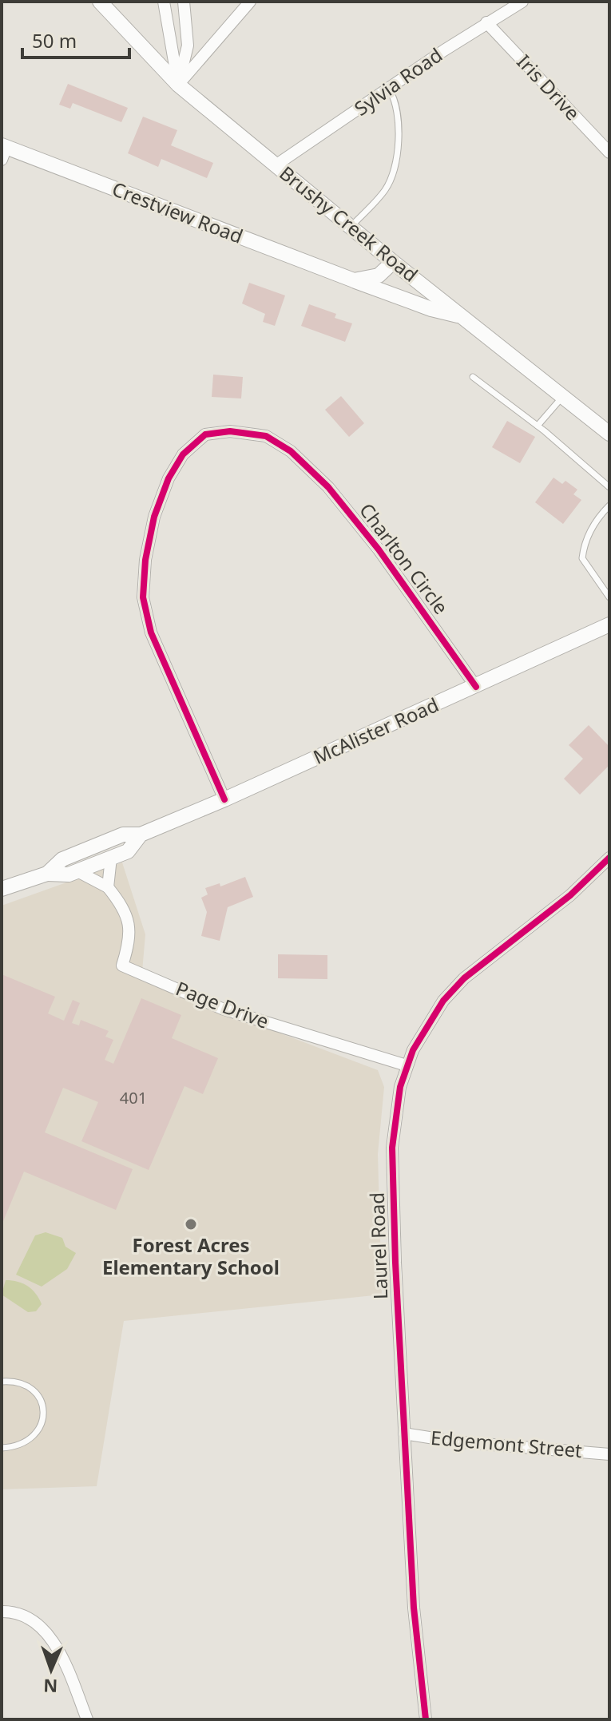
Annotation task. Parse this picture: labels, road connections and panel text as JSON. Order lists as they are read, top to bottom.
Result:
{
  "streets": {
    "street": [
      "Sylvia Road",
      "Iris Drive",
      "Crestview Road",
      "Brushy Creek Road",
      "Charlton Circle",
      "McAlister Road",
      "Page Drive",
      "Laurel Road",
      "Edgemont Street"
    ]
  },
  "crossings": [
    ["Sylvia Road", "Iris Drive"],
    ["Sylvia Road", "Brushy Creek Road"],
    ["Crestview Road", "Brushy Creek Road"],
    ["Charlton Circle", "McAlister Road"],
    ["McAlister Road", "Page Drive"],
    ["Page Drive", "Laurel Road"],
    ["Laurel Road", "Edgemont Street"]
  ],
  "places": ["Forest Acres Elementary School"],
  "house_numbers": ["401"],
  "scale_bar": "50 m",
  "north": "bottom"
}
